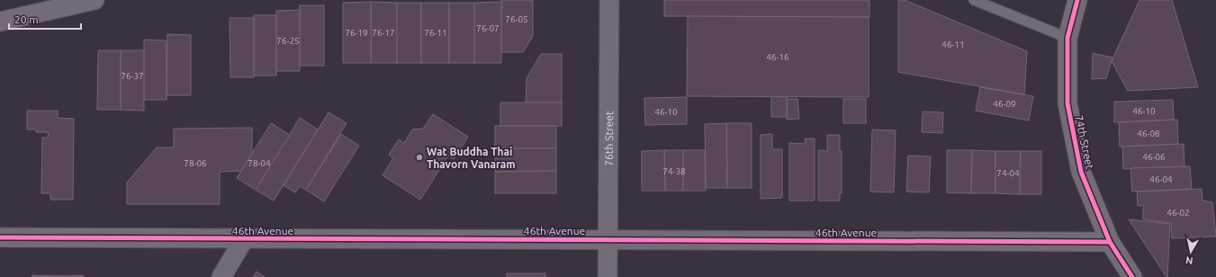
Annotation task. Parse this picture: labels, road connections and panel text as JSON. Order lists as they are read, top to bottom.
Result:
{
  "streets": {
    "street": ["76th Street", "74th Street", "46th Avenue"]
  },
  "crossings": [
    ["76th Street", "46th Avenue"],
    ["74th Street", "46th Avenue"]
  ],
  "places": ["Wat Buddha Thai Thavorn Vanaram"],
  "house_numbers": [
    "76-05",
    "76-07",
    "76-19",
    "76-17",
    "76-11",
    "76-25",
    "46-11",
    "46-16",
    "76-37",
    "46-09",
    "46-10",
    "46-10",
    "46-08",
    "46-06",
    "78-06",
    "78-04",
    "74-38",
    "74-04",
    "46-04",
    "46-02"
  ],
  "scale_bar": "20 m",
  "north": "bottom"
}
